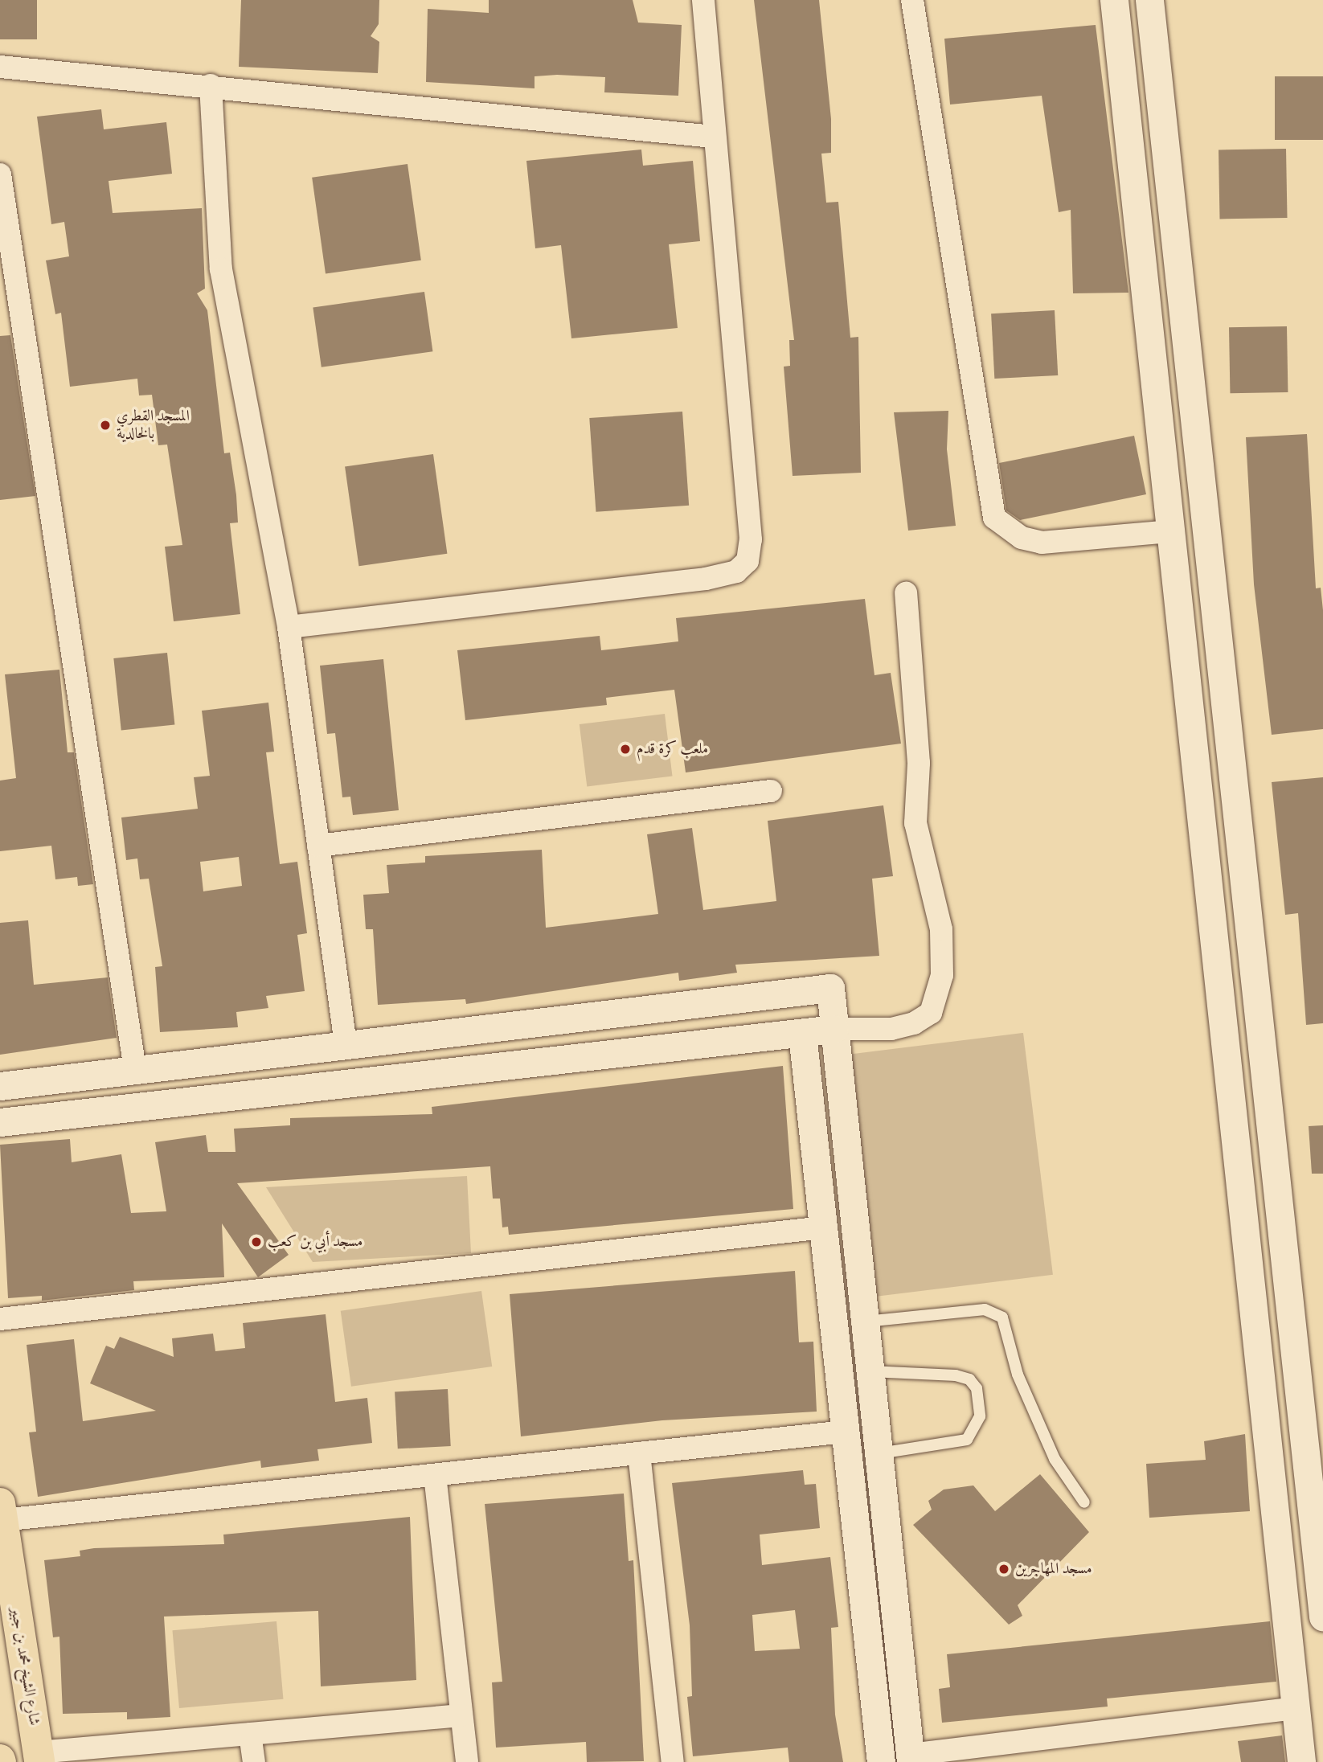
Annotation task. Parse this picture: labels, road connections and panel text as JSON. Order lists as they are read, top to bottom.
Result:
{
  "streets": {
    "main road": ["شارع الشيخ محمد بن جبير"]
  },
  "places": [
    "المسجد القطري بالخالدية",
    "ملعب كرة قدم",
    "مسجد أبي بن كعب",
    "مسجد المهاجرين"
  ]
}
